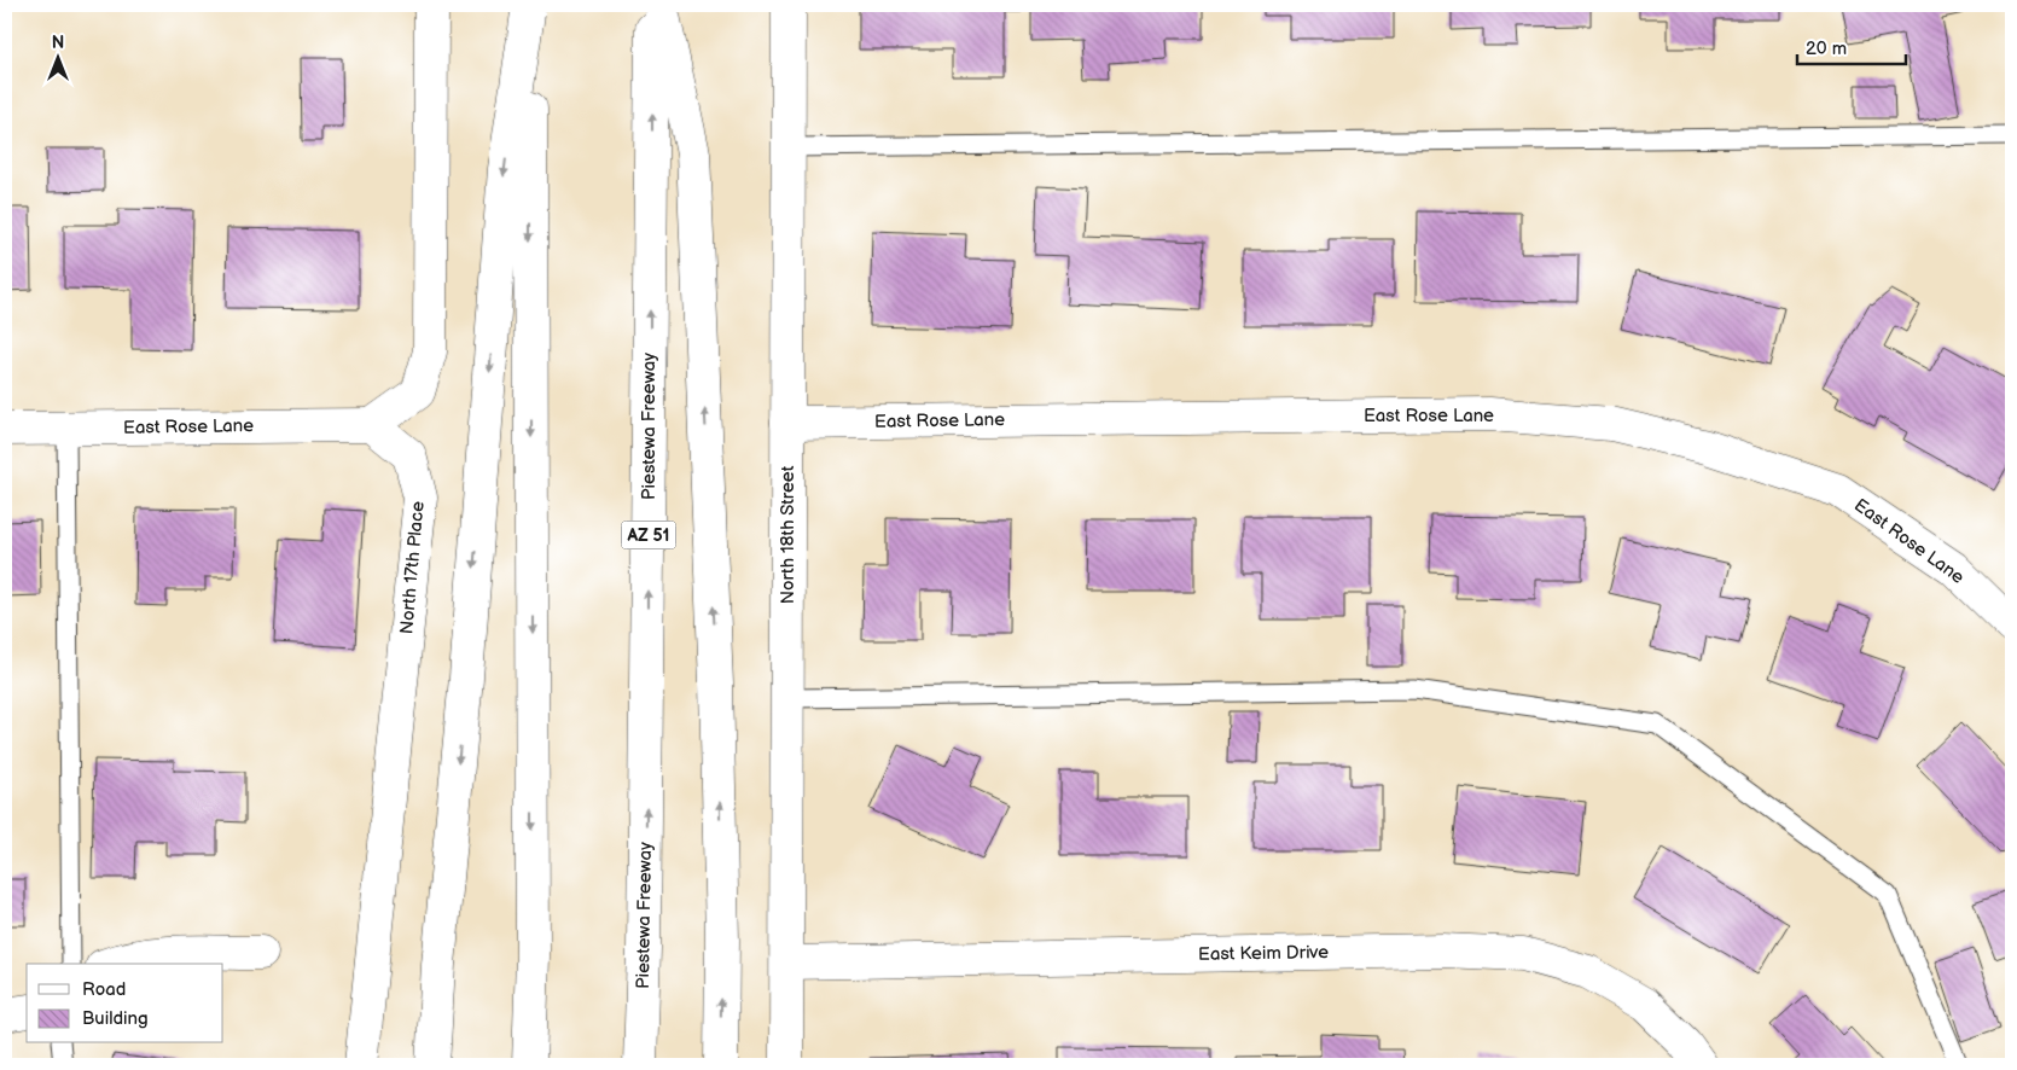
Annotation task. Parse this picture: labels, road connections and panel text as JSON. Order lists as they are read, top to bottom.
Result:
{
  "streets": {
    "main road": [
      "East Rose Lane",
      "Piestewa Freeway",
      "AZ 51",
      "North 18th Street",
      "North 17th Place",
      "East Keim Drive"
    ]
  },
  "crossings": [
    ["East Rose Lane", "North 18th Street"],
    ["East Rose Lane", "North 17th Place"],
    ["North 18th Street", "East Keim Drive"]
  ],
  "legend": ["Road", "Building"],
  "scale_bar": "20 m",
  "north": "top"
}
